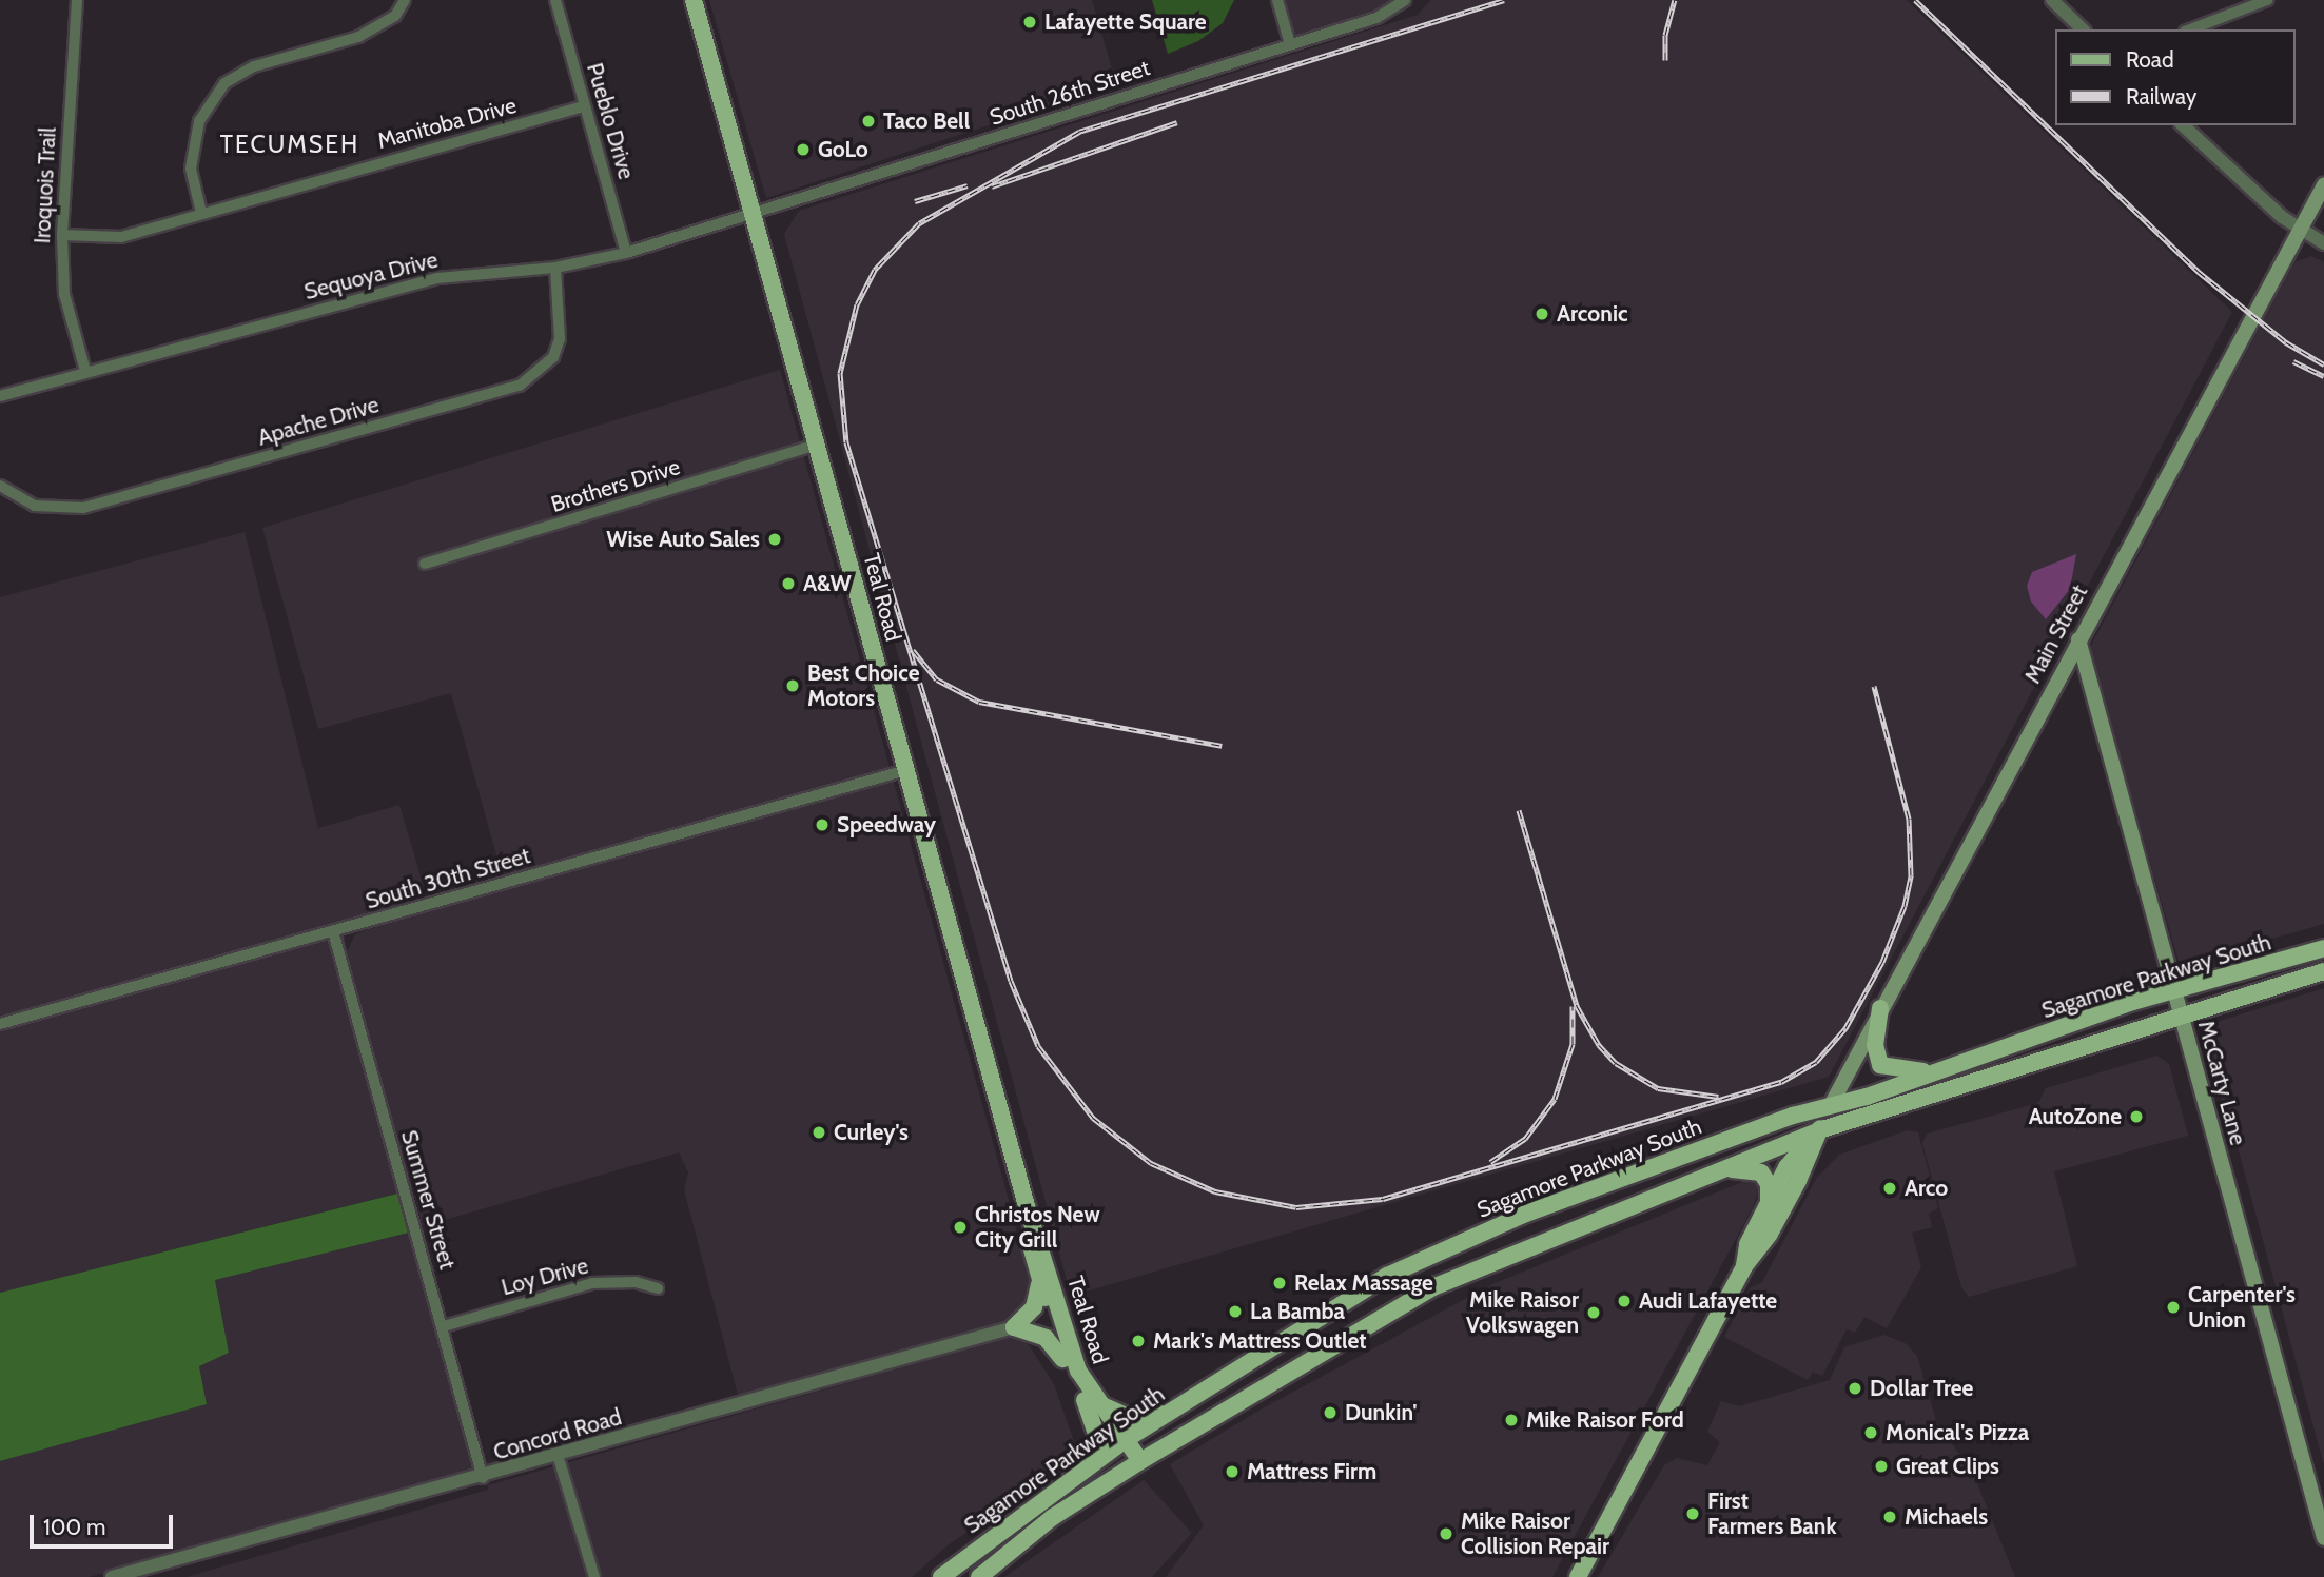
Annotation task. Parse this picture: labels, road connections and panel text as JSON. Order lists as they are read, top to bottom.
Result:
{
  "streets": {
    "main road": [
      "Teal Road",
      "Main Street",
      "Sagamore Parkway South",
      "McCarty Lane"
    ],
    "street": [
      "South 26th Street",
      "Pueblo Drive",
      "Manitoba Drive",
      "Iroquois Trail",
      "Sequoya Drive",
      "Apache Drive",
      "Brothers Drive",
      "South 30th Street",
      "Summer Street",
      "Loy Drive",
      "Concord Road"
    ]
  },
  "crossings": [
    ["South 26th Street", "Sequoya Drive"],
    ["South 26th Street", "Teal Road"],
    ["Pueblo Drive", "Manitoba Drive"],
    ["Pueblo Drive", "Sequoya Drive"],
    ["Manitoba Drive", "Iroquois Trail"],
    ["Iroquois Trail", "Sequoya Drive"],
    ["Sequoya Drive", "Apache Drive"],
    ["Sequoya Drive", "Teal Road"],
    ["Brothers Drive", "Teal Road"],
    ["Teal Road", "South 30th Street"],
    ["Teal Road", "Sagamore Parkway South"],
    ["Main Street", "Sagamore Parkway South"],
    ["Main Street", "McCarty Lane"],
    ["South 30th Street", "Summer Street"],
    ["Sagamore Parkway South", "McCarty Lane"],
    ["Summer Street", "Loy Drive"],
    ["Summer Street", "Concord Road"]
  ],
  "districts": ["TECUMSEH"],
  "places": [
    "Lafayette Square",
    "Taco Bell",
    "GoLo",
    "Arconic",
    "Wise Auto Sales",
    "A&W",
    "Best Choice Motors",
    "Speedway",
    "AutoZone",
    "Curley's",
    "Arco",
    "Christos New City Grill",
    "Relax Massage",
    "Audi Lafayette",
    "Carpenter's Union",
    "La Bamba",
    "Mike Raisor Volkswagen",
    "Mark's Mattress Outlet",
    "Dollar Tree",
    "Dunkin'",
    "Mike Raisor Ford",
    "Monical's Pizza",
    "Great Clips",
    "Mattress Firm",
    "First Farmers Bank",
    "Michaels",
    "Mike Raisor Collision Repair"
  ],
  "legend": ["Road", "Railway"],
  "scale_bar": "100 m"
}
